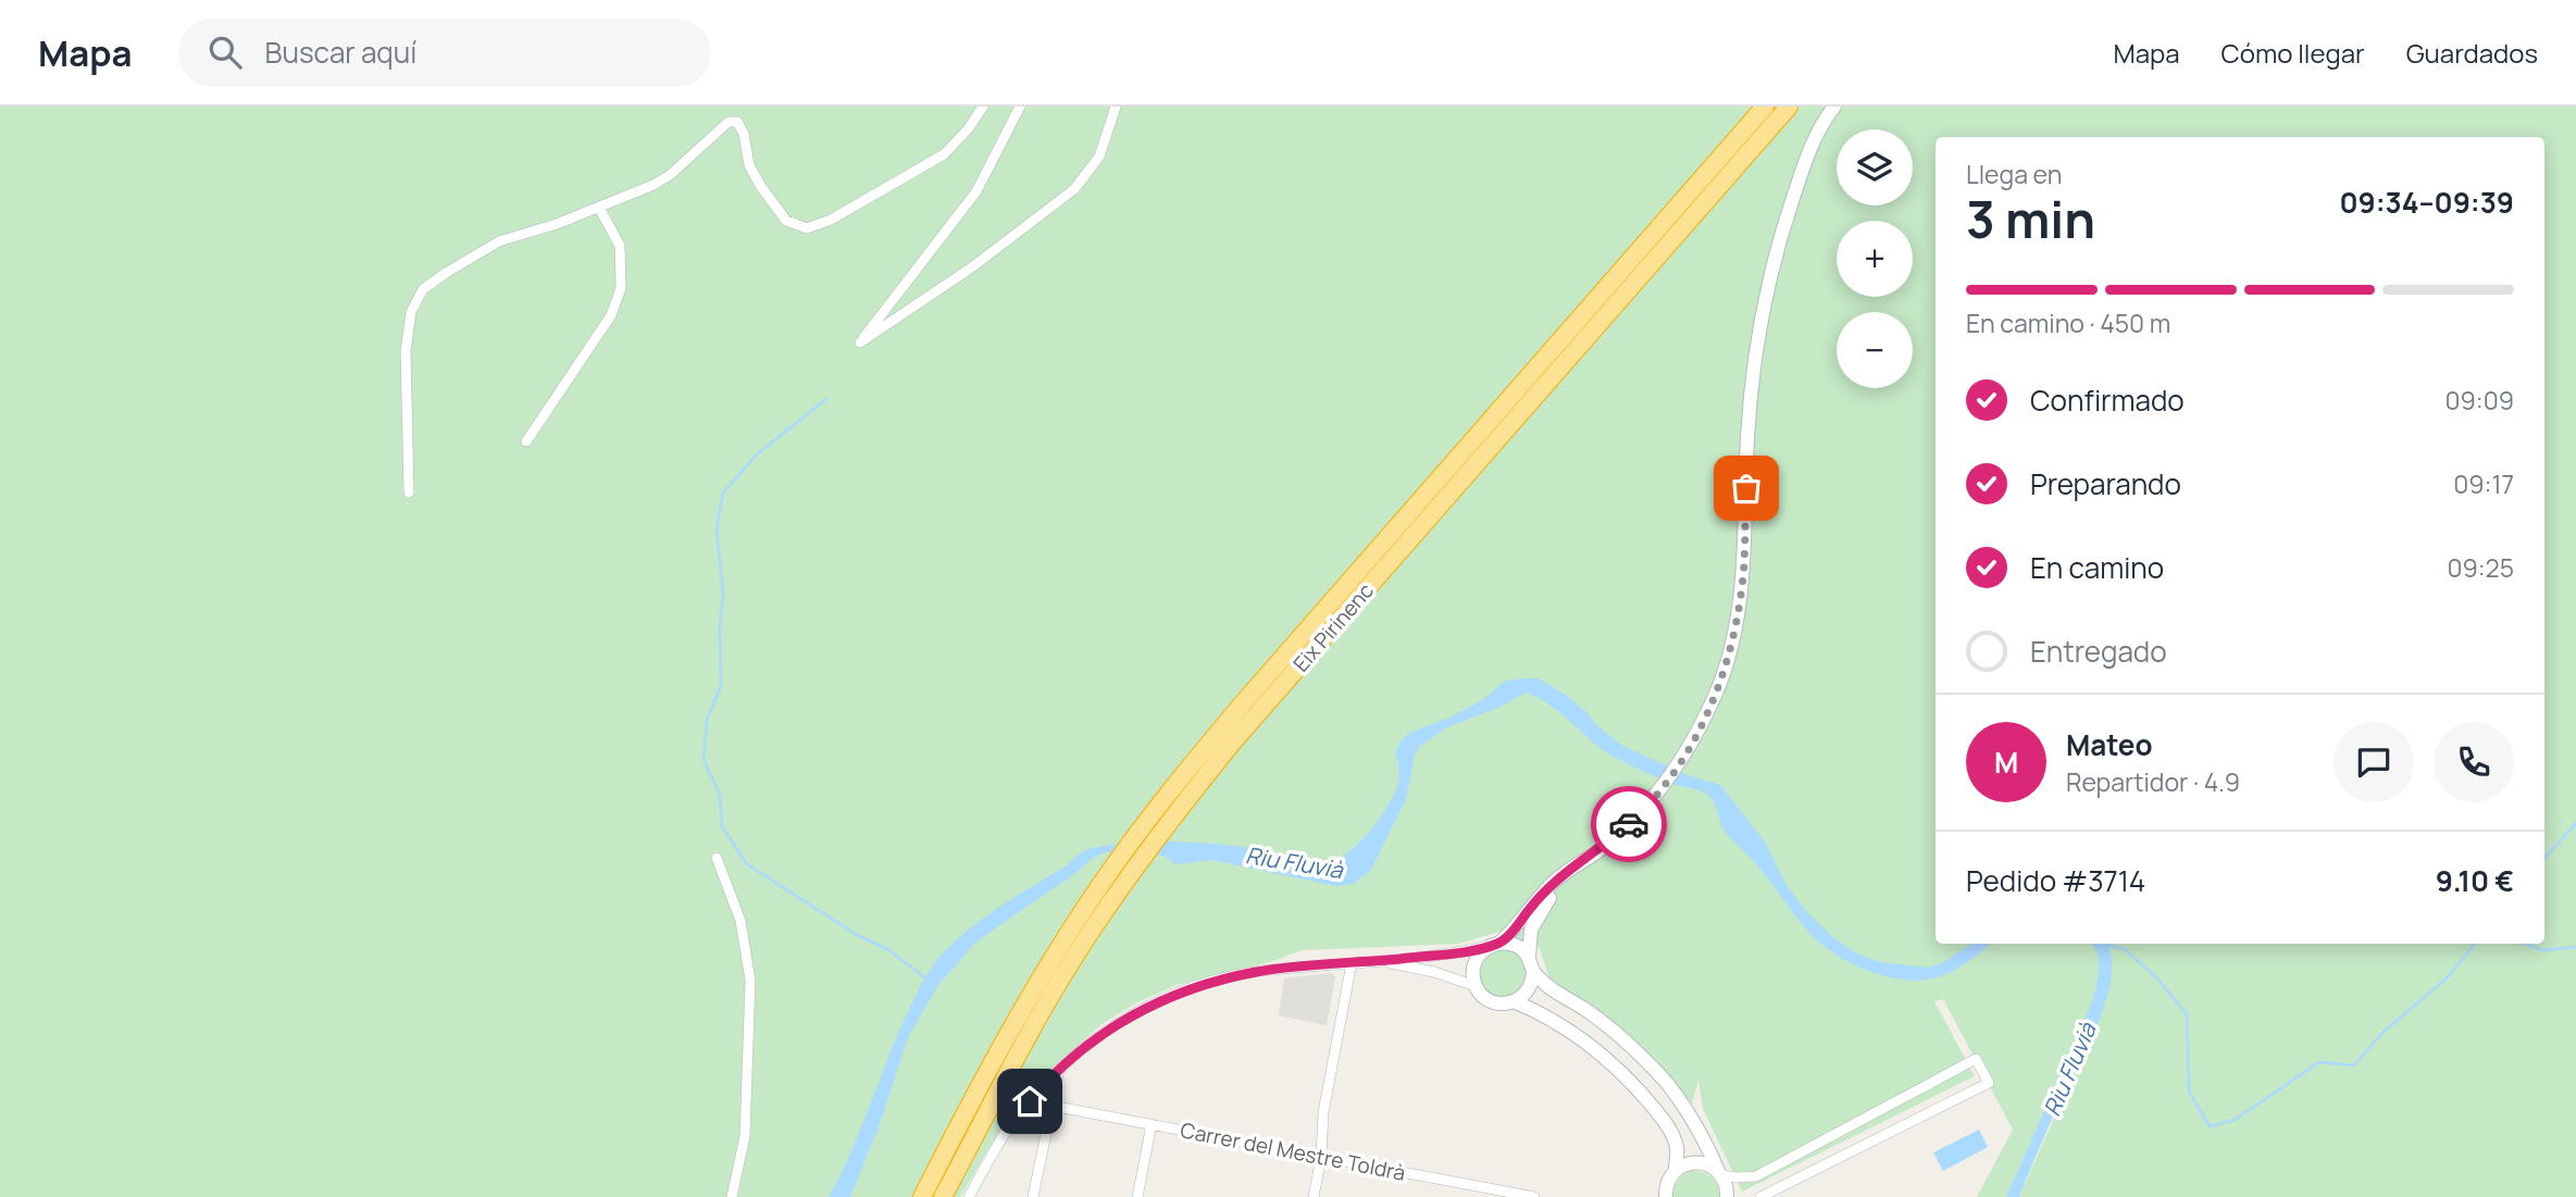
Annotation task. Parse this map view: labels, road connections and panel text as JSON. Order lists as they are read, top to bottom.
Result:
{
  "streets": {
    "highway": ["Eix Pirinenc"],
    "street": ["Carrer del Mestre Toldrà"]
  },
  "water": ["Riu Fluvià"],
  "page": {
    "header": "Mapa",
    "search": "Buscar aquí",
    "nav": ["Mapa", "Cómo llegar", "Guardados"],
    "map_buttons": ["+", "−"],
    "heading": ["3 min", "Llega en", "09:34–09:39"],
    "panel": [
      "Mateo",
      "Repartidor · 4.9",
      "Pedido #3714",
      "9.10 €"
    ],
    "bar": "En camino · 450 m",
    "list": [
      ["Confirmado", "09:09"],
      ["Preparando", "09:17"],
      ["En camino", "09:25"],
      "Entregado"
    ],
    "round": "M"
  }
}
